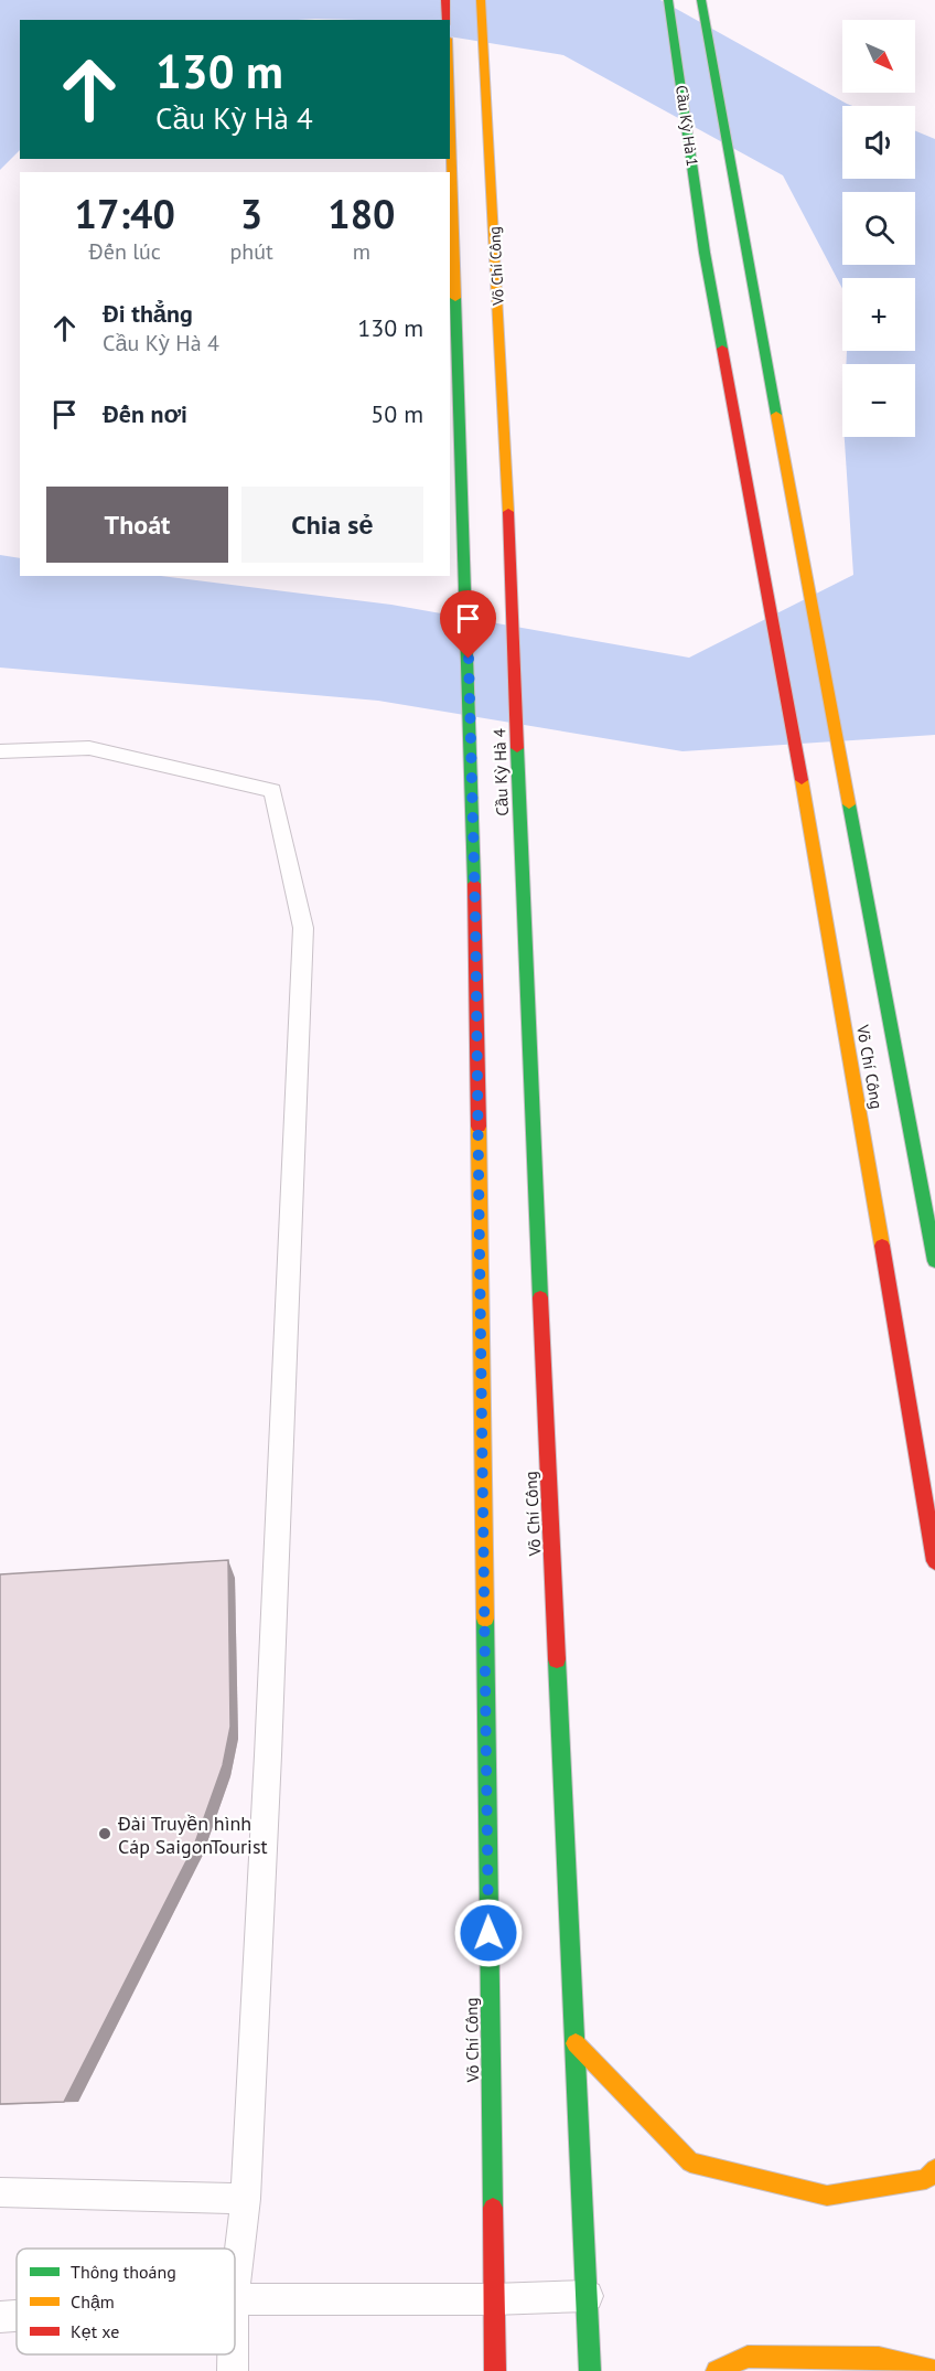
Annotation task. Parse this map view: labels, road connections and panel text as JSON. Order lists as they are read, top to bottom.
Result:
{
  "streets": {
    "main road": ["Cầu Kỳ Hà 1", "Võ Chí Công", "Cầu Kỳ Hà 4"]
  },
  "crossings": [
    ["Cầu Kỳ Hà 1", "Võ Chí Công"],
    ["Võ Chí Công", "Cầu Kỳ Hà 4"]
  ],
  "places": ["Đài Truyền hình Cáp SaigonTourist"],
  "legend": ["Thông thoáng", "Chậm", "Kẹt xe"],
  "north": "bottom right",
  "page": {
    "map_buttons": ["+", "−"],
    "turn": ["130 m", "Cầu Kỳ Hà 4"],
    "eta": [
      "17:40",
      "Đến lúc",
      "3",
      "phút",
      "180",
      "m"
    ],
    "list": [
      {
        "name": "Đi thẳng",
        "note": "Cầu Kỳ Hà 4",
        "value": "130 m"
      },
      {
        "name": "Đến nơi",
        "value": "50 m"
      }
    ],
    "buttons": ["Thoát", "Chia sẻ"]
  }
}
